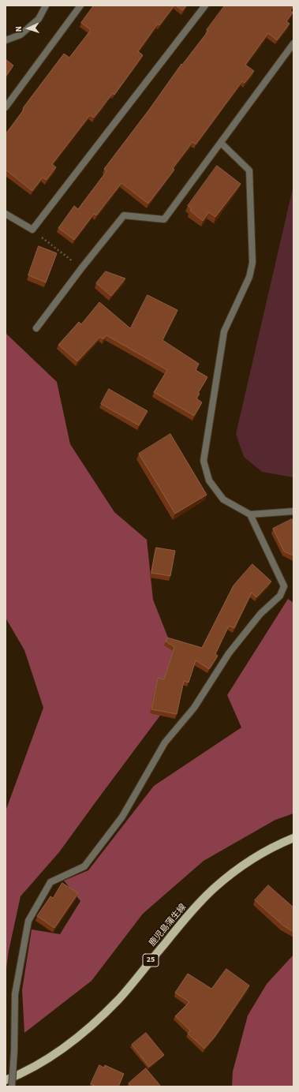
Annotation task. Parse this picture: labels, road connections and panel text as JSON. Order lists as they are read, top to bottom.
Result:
{
  "streets": {
    "main road": ["鹿児島蒲生線", "25"]
  },
  "north": "left"
}
